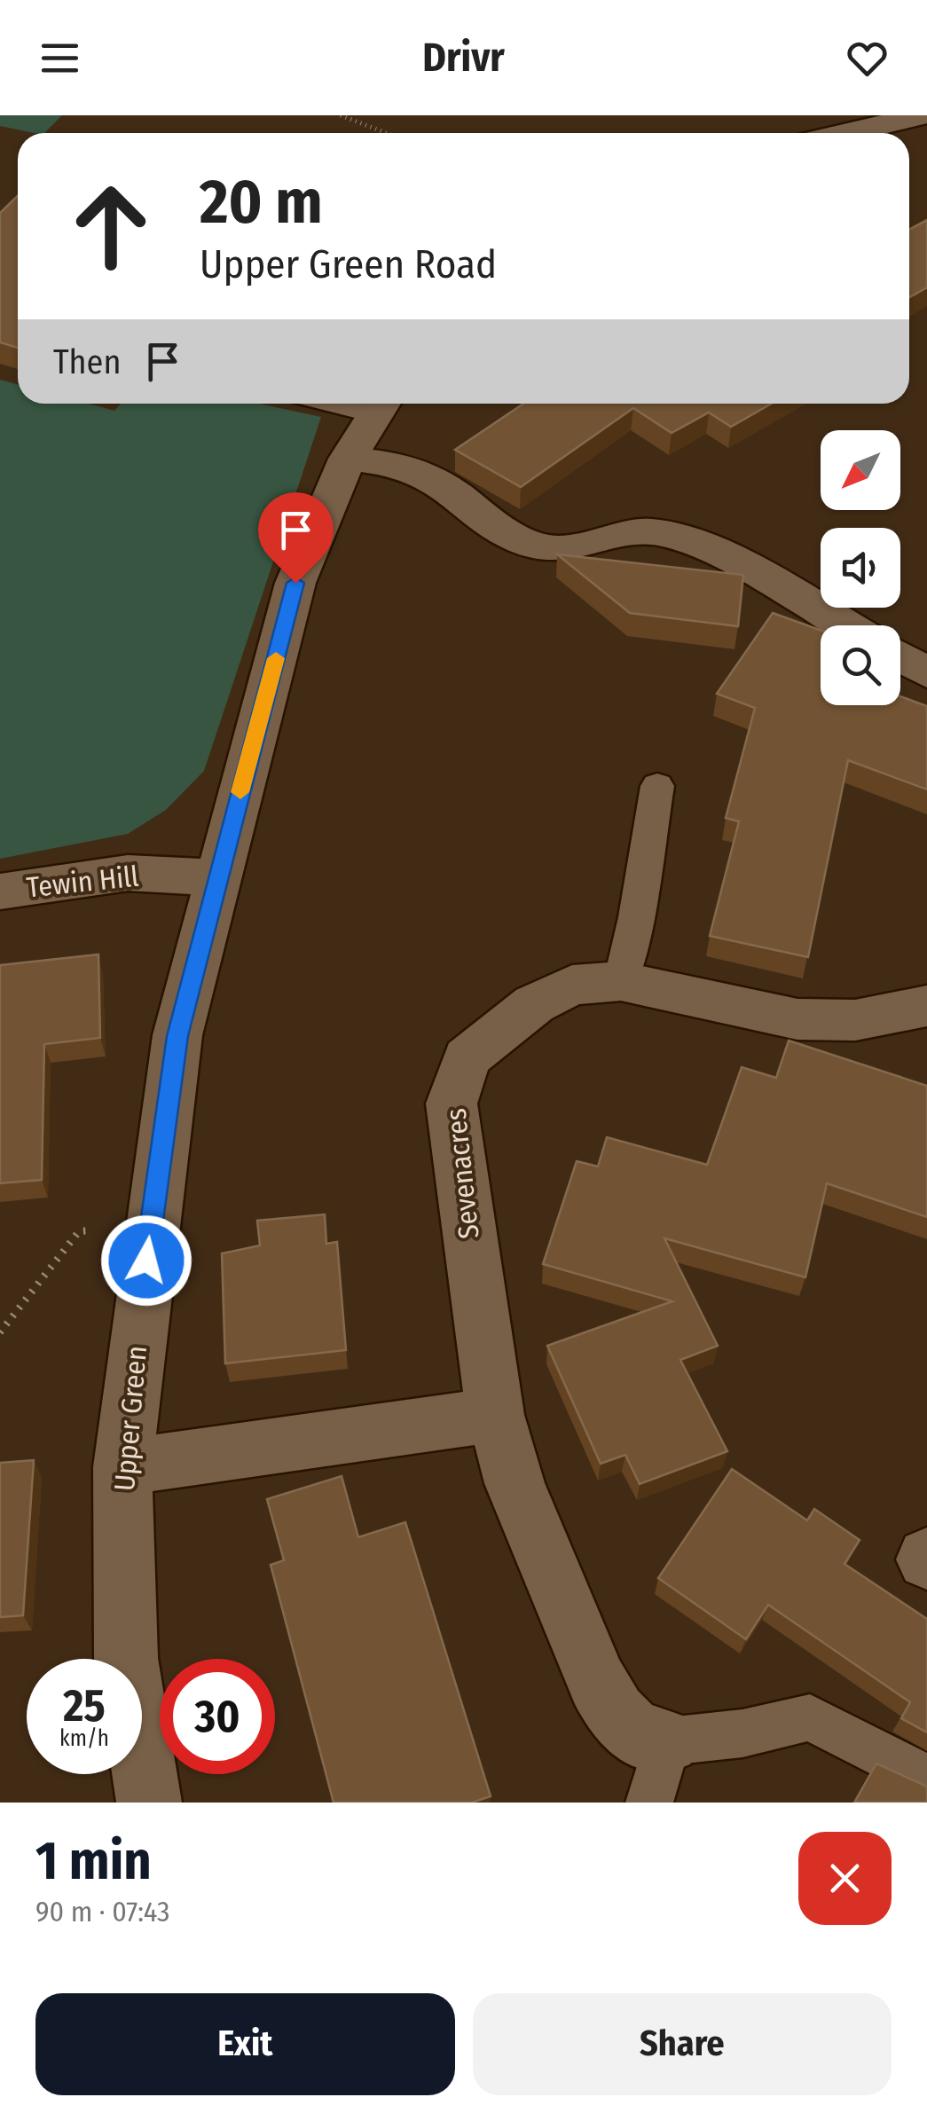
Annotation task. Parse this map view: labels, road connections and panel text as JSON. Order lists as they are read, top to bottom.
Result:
{
  "streets": {
    "street": ["Tewin Hill", "Sevenacres", "Upper Green"]
  },
  "crossings": [
    ["Tewin Hill", "Upper Green"]
  ],
  "north": "bottom left",
  "page": {
    "header": "Drivr",
    "turn": ["20 m", "Upper Green Road"],
    "then": "Then",
    "speed": "25 km/h",
    "limit": "30",
    "heading": ["1 min", "90 m · 07:43"],
    "buttons": ["Exit", "Share"]
  }
}
